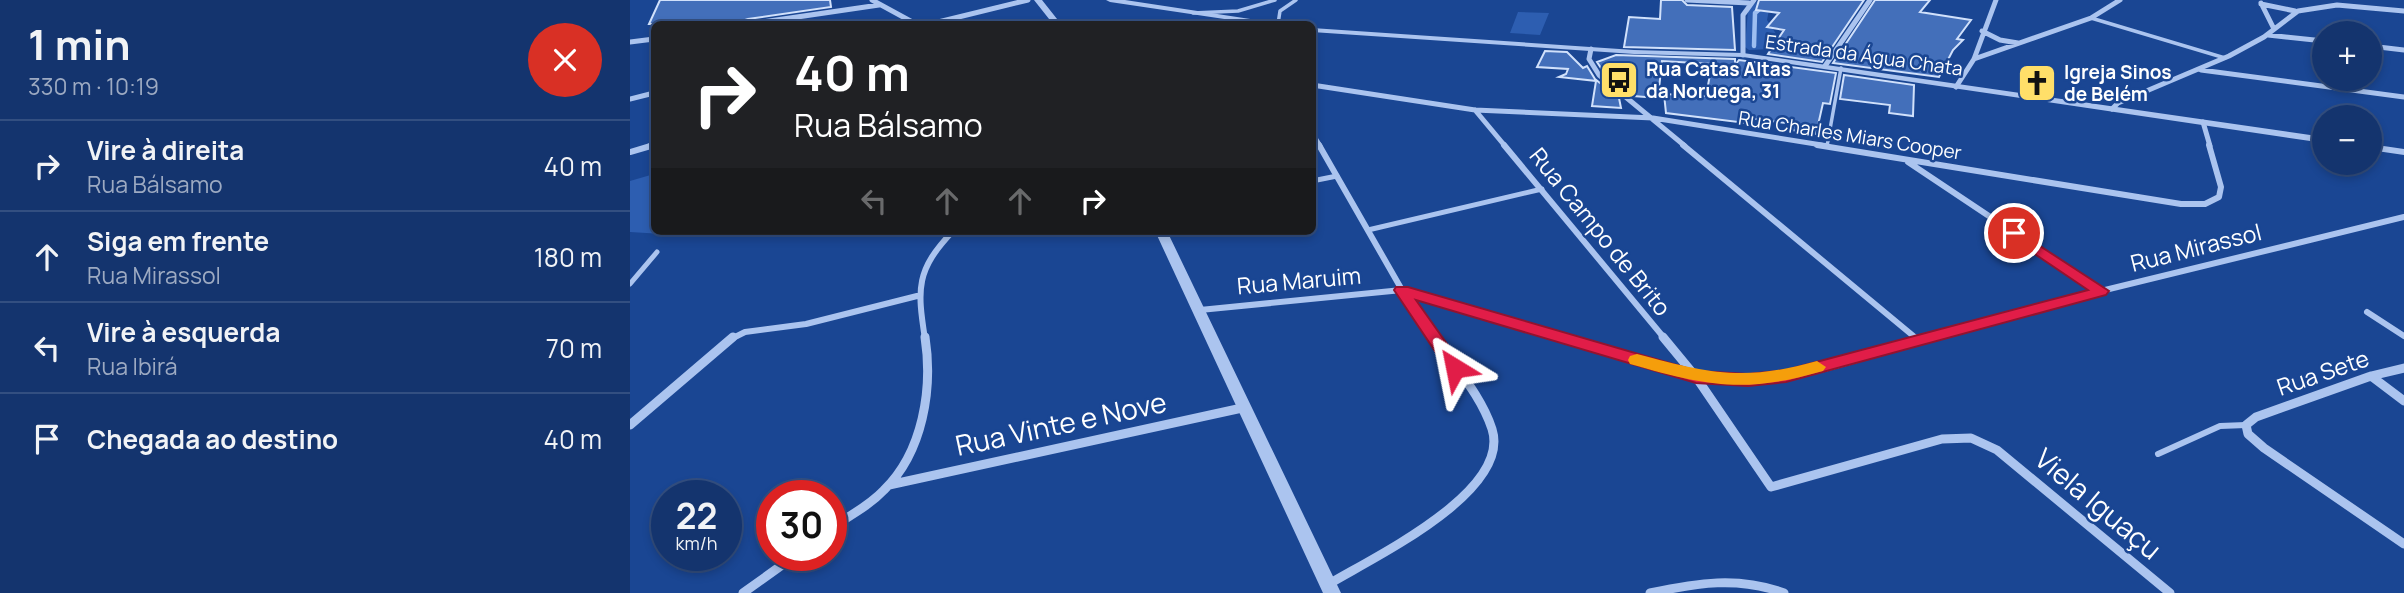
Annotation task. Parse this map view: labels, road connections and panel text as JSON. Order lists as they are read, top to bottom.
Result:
{
  "streets": {
    "street": [
      "Estrada da Água Chata",
      "Rua Charles Miars Cooper",
      "Rua Campo de Brito",
      "Rua Mirassol",
      "Rua Maruim",
      "Rua Sete",
      "Rua Vinte e Nove",
      "Viela Iguaçu"
    ]
  },
  "crossings": [
    ["Estrada da Água Chata", "Rua Charles Miars Cooper"],
    ["Rua Charles Miars Cooper", "Rua Campo de Brito"],
    ["Rua Campo de Brito", "Rua Mirassol"],
    ["Rua Campo de Brito", "Viela Iguaçu"],
    ["Rua Mirassol", "Rua Maruim"]
  ],
  "places": {
    "bus stop": ["Rua Catas Altas da Noruega, 31"],
    "church": ["Igreja Sinos de Belém"]
  },
  "page": {
    "heading": ["1 min", "330 m · 10:19"],
    "map_buttons": ["+", "−"],
    "turn": ["40 m", "Rua Bálsamo"],
    "list": [
      {
        "name": "Vire à direita",
        "note": "Rua Bálsamo",
        "value": "40 m"
      },
      {
        "name": "Siga em frente",
        "note": "Rua Mirassol",
        "value": "180 m"
      },
      {
        "name": "Vire à esquerda",
        "note": "Rua Ibirá",
        "value": "70 m"
      },
      {
        "name": "Chegada ao destino",
        "value": "40 m"
      }
    ],
    "speed": "22 km/h",
    "limit": "30"
  }
}
